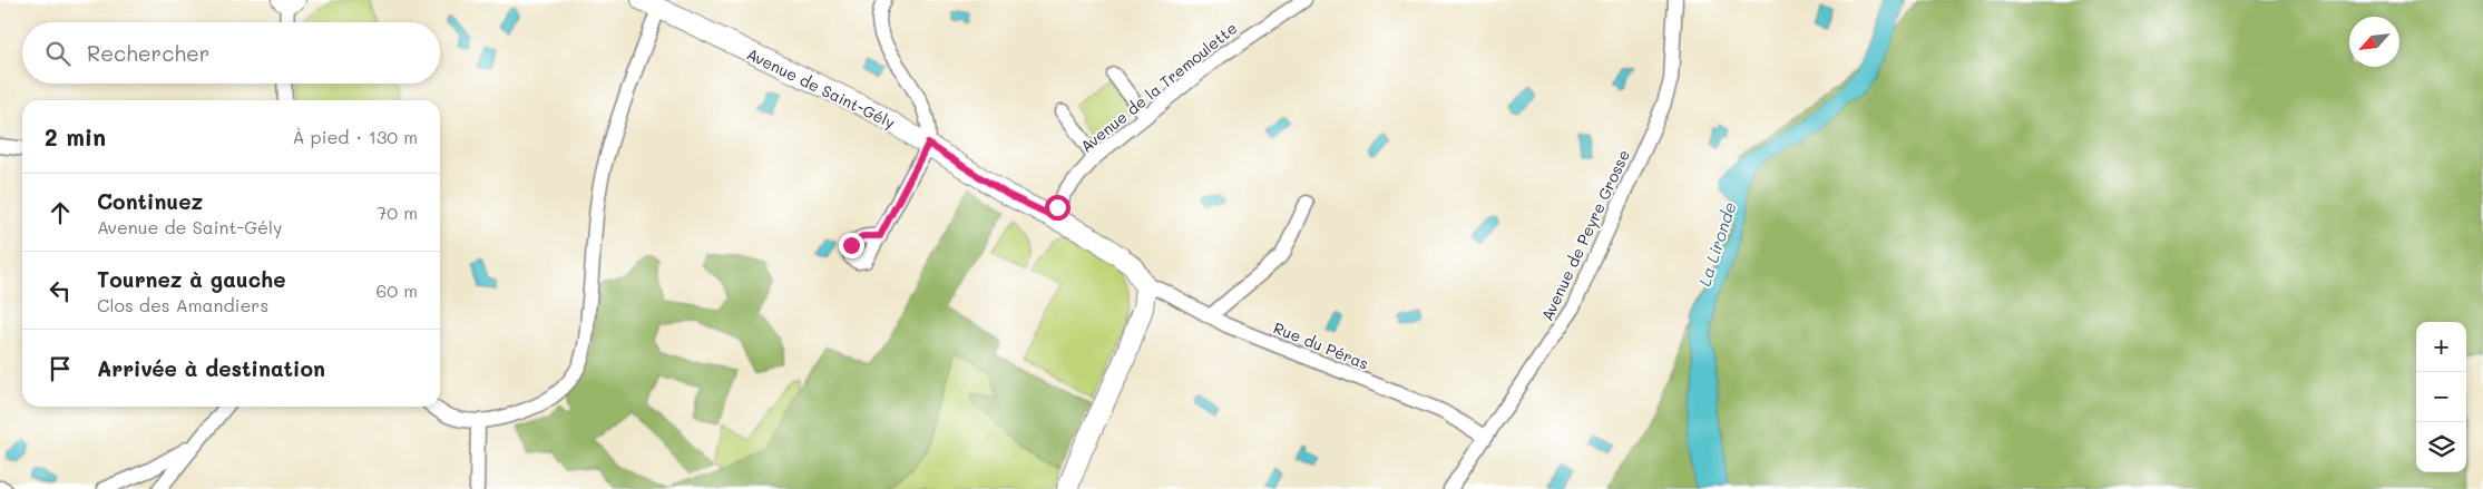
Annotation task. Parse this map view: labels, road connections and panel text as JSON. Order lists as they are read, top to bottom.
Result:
{
  "streets": {
    "street": [
      "Avenue de la Tremoulette",
      "Avenue de Saint-Gély",
      "Avenue de Peyre Grosse",
      "Rue du Péras"
    ]
  },
  "crossings": [
    ["Avenue de la Tremoulette", "Avenue de Saint-Gély"],
    ["Avenue de Saint-Gély", "Rue du Péras"],
    ["Avenue de Peyre Grosse", "Rue du Péras"]
  ],
  "water": ["La Lironde"],
  "north": "bottom left",
  "page": {
    "search": "Rechercher",
    "heading": ["2 min", "À pied · 130 m"],
    "list": [
      ["Continuez", "Avenue de Saint-Gély", "70 m"],
      ["Tournez à gauche", "Clos des Amandiers", "60 m"],
      "Arrivée à destination"
    ],
    "map_buttons": ["+", "−"]
  }
}
